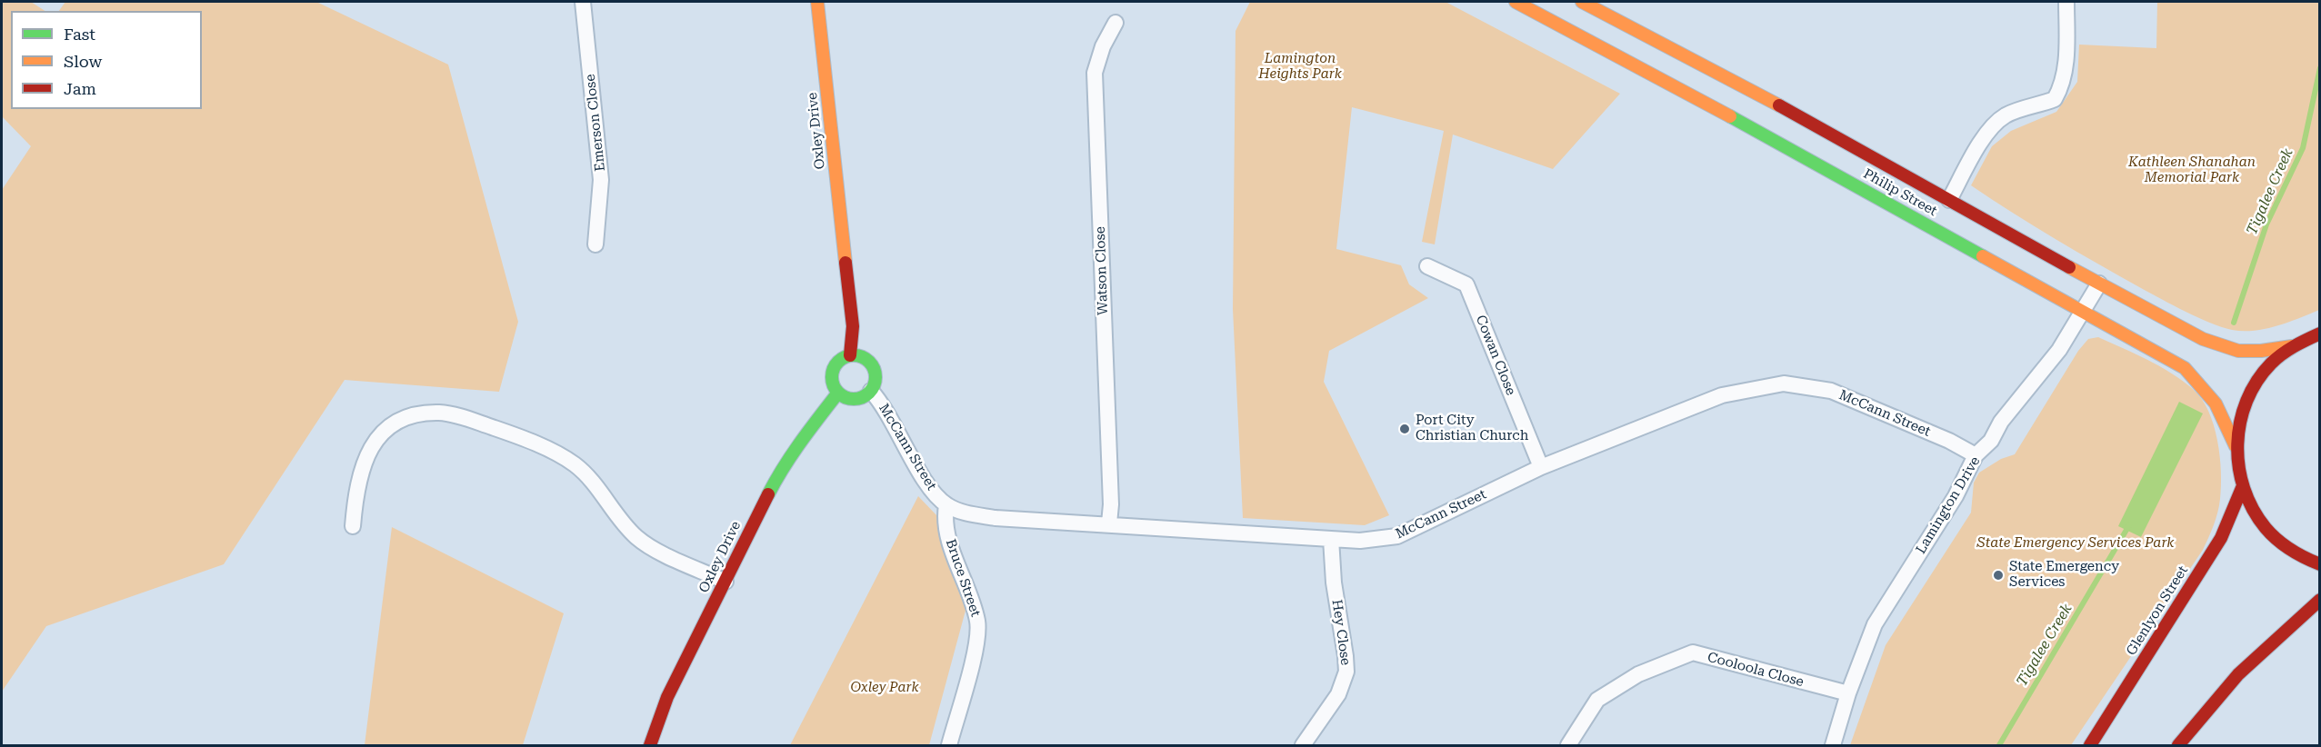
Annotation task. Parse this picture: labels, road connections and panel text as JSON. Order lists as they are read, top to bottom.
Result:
{
  "streets": {
    "main road": ["Oxley Drive", "Philip Street", "Glenlyon Street"],
    "street": [
      "Emerson Close",
      "Watson Close",
      "Cowan Close",
      "McCann Street",
      "Lamington Drive",
      "Bruce Street",
      "Hey Close",
      "Cooloola Close"
    ]
  },
  "crossings": [
    ["Oxley Drive", "McCann Street"],
    ["Philip Street", "Lamington Drive"],
    ["Watson Close", "McCann Street"],
    ["Cowan Close", "McCann Street"],
    ["McCann Street", "Lamington Drive"],
    ["McCann Street", "Bruce Street"],
    ["McCann Street", "Hey Close"],
    ["Lamington Drive", "Cooloola Close"]
  ],
  "water": ["Tigalee Creek"],
  "parks": [
    "Lamington Heights Park",
    "Kathleen Shanahan Memorial Park",
    "State Emergency Services Park",
    "Oxley Park"
  ],
  "places": ["Port City Christian Church", "State Emergency Services"],
  "legend": ["Fast", "Slow", "Jam"]
}
